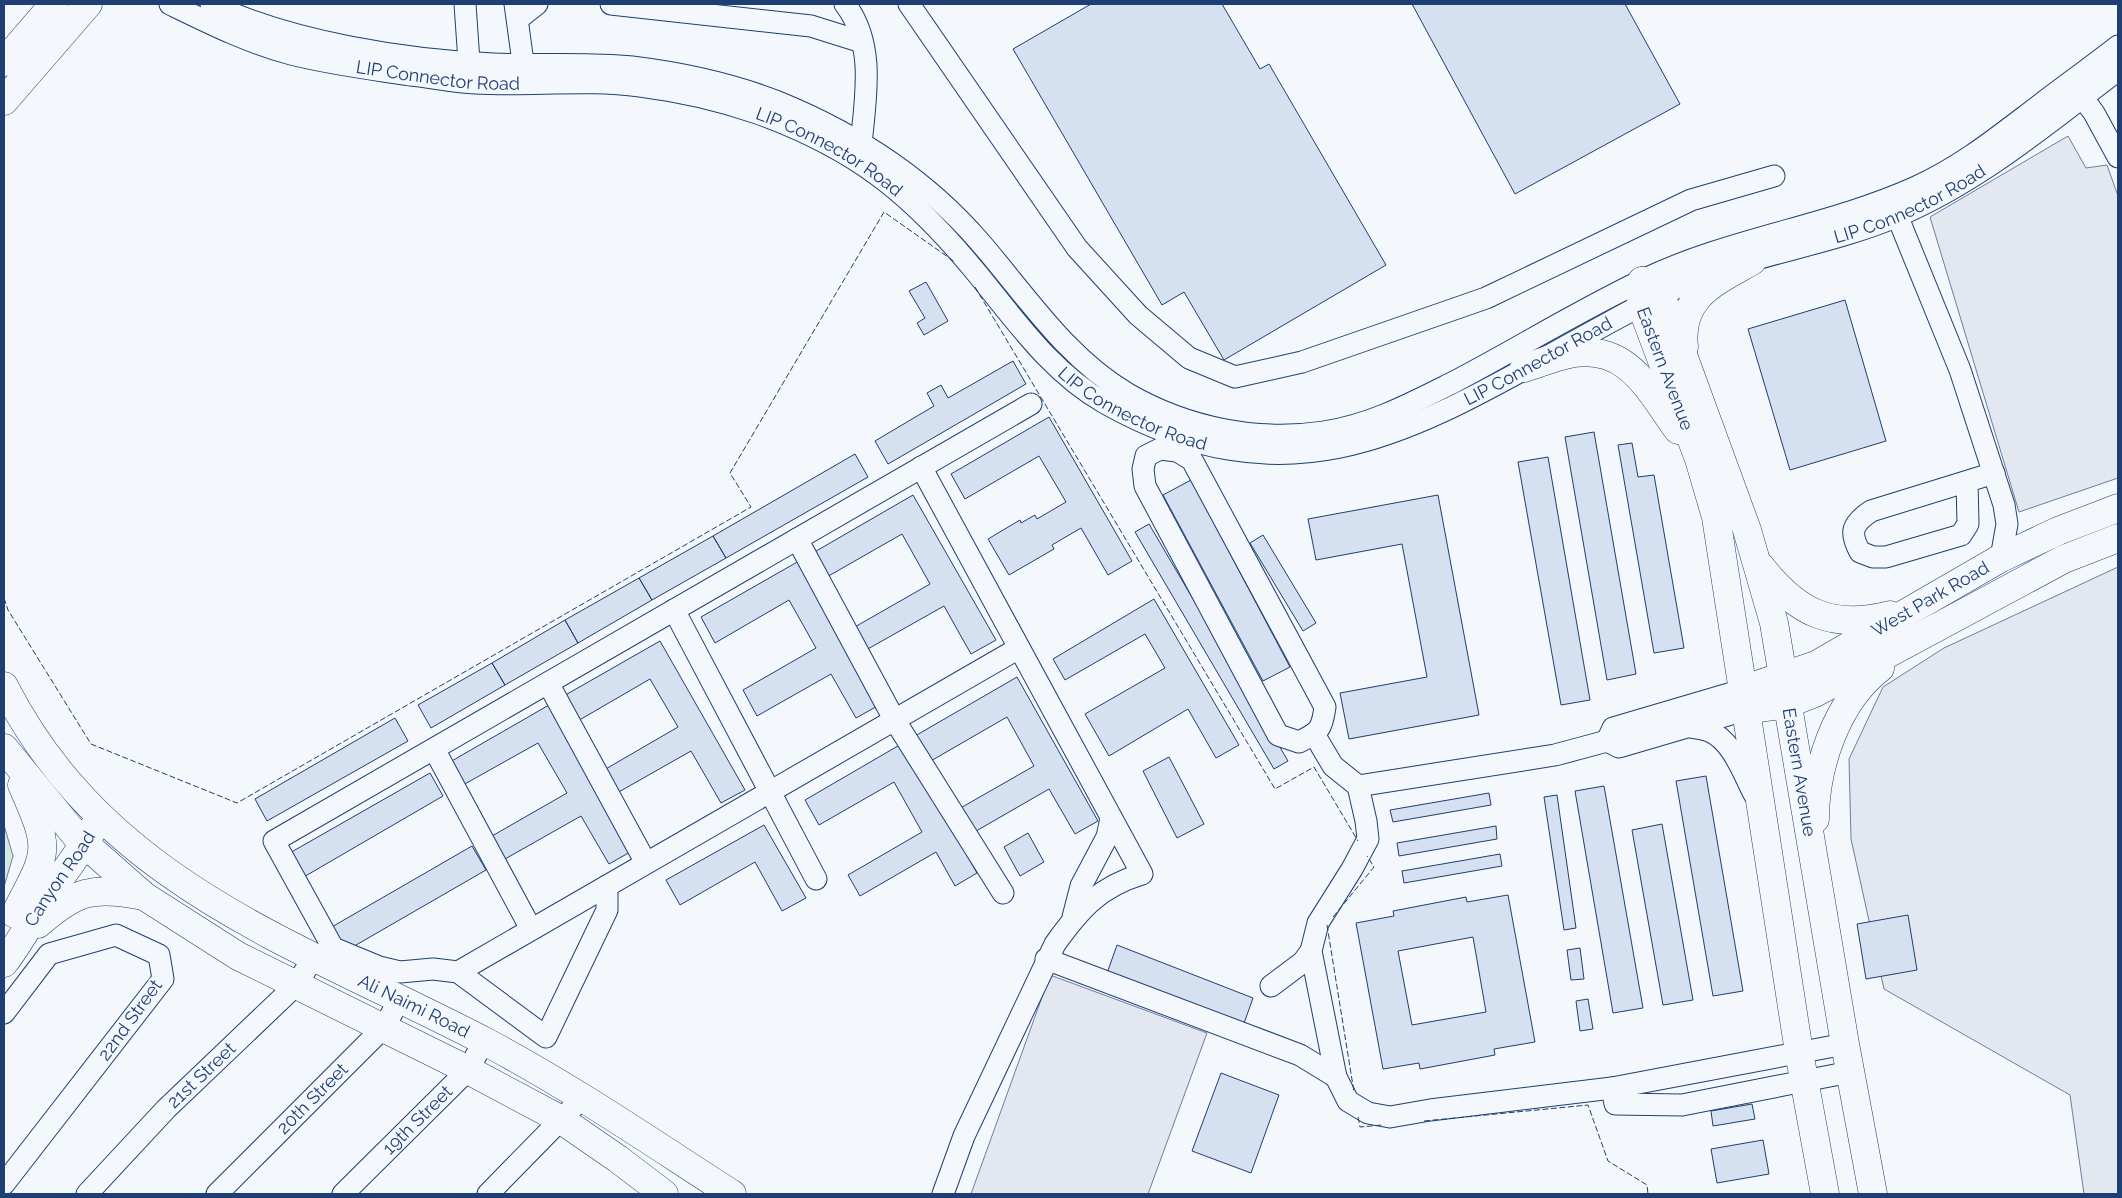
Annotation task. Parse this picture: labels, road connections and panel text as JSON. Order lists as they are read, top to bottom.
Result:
{
  "streets": {
    "main road": [
      "Eastern Avenue",
      "West Park Road",
      "Canyon Road",
      "Ali Naimi Road"
    ],
    "street": [
      "LIP Connector Road",
      "22nd Street",
      "21st Street",
      "20th Street",
      "19th Street"
    ]
  },
  "crossings": [
    ["LIP Connector Road", "Eastern Avenue"],
    ["Eastern Avenue", "West Park Road"],
    ["Canyon Road", "Ali Naimi Road"],
    ["Ali Naimi Road", "21st Street"],
    ["Ali Naimi Road", "20th Street"],
    ["Ali Naimi Road", "19th Street"]
  ]
}
